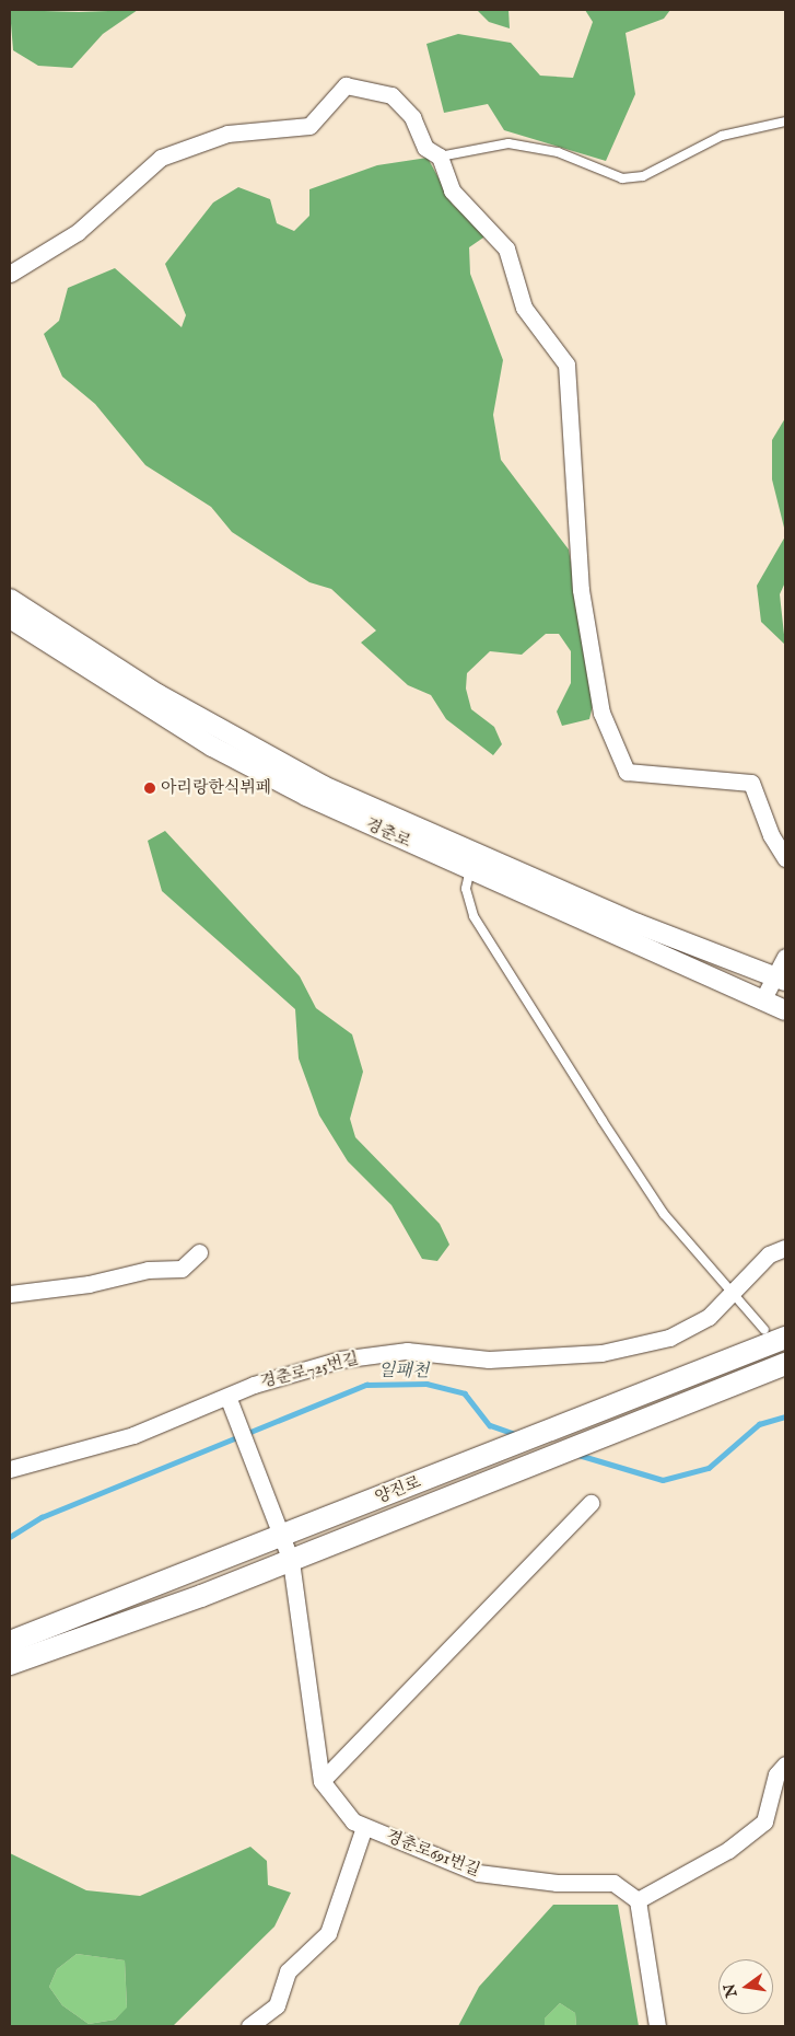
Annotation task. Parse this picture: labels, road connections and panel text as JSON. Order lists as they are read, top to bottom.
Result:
{
  "streets": {
    "main road": ["양진로"],
    "street": ["경춘로", "경춘로725번길", "경춘로691번길"]
  },
  "water": ["일패천"],
  "places": ["아리랑한식뷔페"],
  "north": "left"
}
